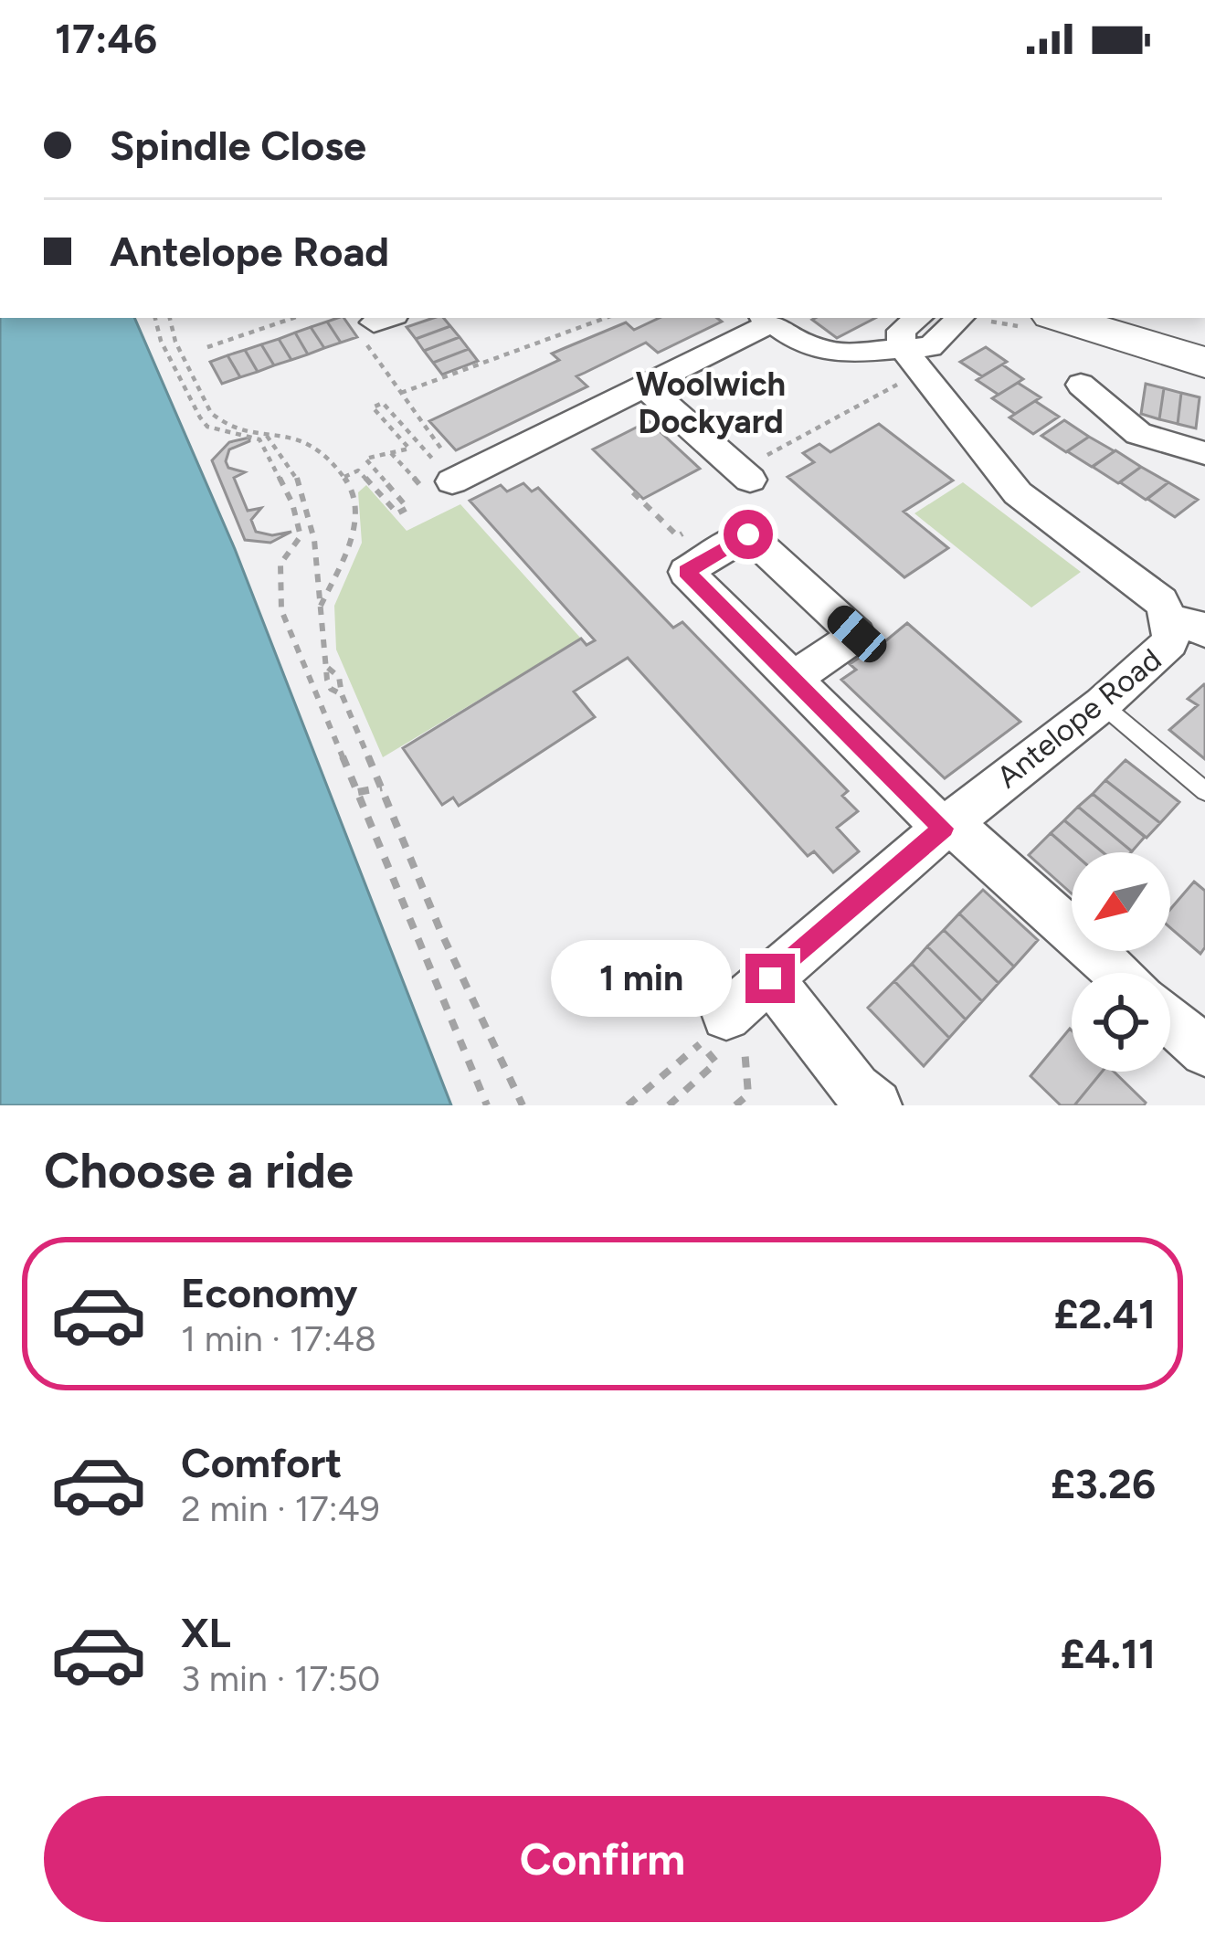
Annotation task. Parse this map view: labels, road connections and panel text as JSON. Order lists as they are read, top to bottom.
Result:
{
  "streets": {
    "street": ["Antelope Road"]
  },
  "districts": ["Woolwich Dockyard"],
  "north": "bottom left",
  "page": {
    "status": "17:46",
    "banner": ["Spindle Close", "Antelope Road"],
    "bubble": "1 min",
    "heading": "Choose a ride",
    "list": [
      {
        "name": "Economy",
        "note": "1 min · 17:48",
        "value": "£2.41"
      },
      {
        "name": "Comfort",
        "note": "2 min · 17:49",
        "value": "£3.26"
      },
      {
        "name": "XL",
        "note": "3 min · 17:50",
        "value": "£4.11"
      }
    ],
    "buttons": "Confirm"
  }
}
